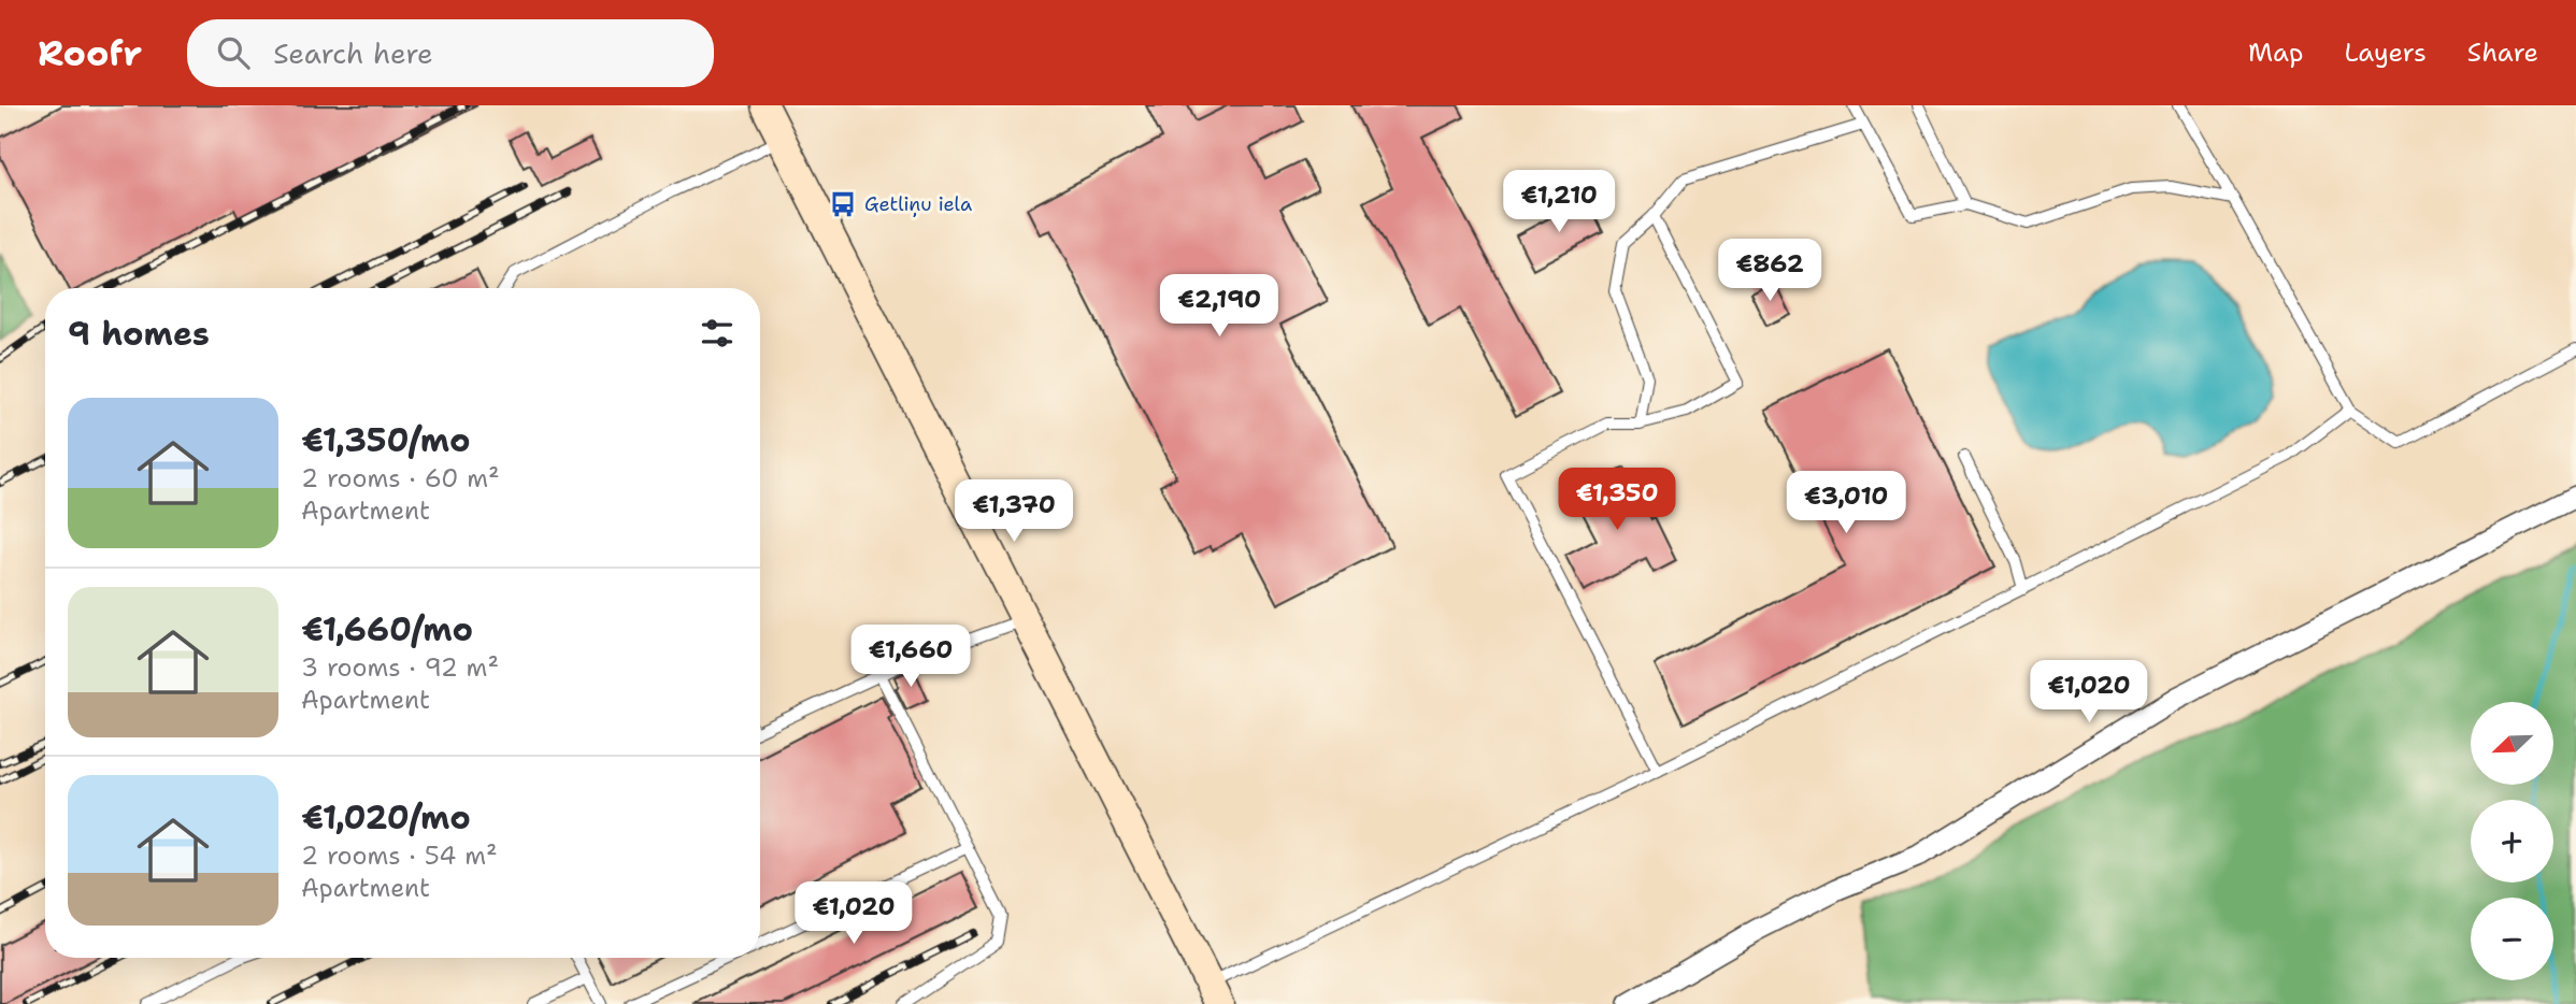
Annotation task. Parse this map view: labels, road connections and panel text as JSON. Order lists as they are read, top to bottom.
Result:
{
  "places": {
    "bus stop": ["Getliņu iela"]
  },
  "north": "bottom left",
  "page": {
    "header": "Roofr",
    "search": "Search here",
    "nav": ["Map", "Layers", "Share"],
    "price": [
      "€1,210",
      "€862",
      "€2,190",
      "€1,350",
      "€3,010",
      "€1,370",
      "€1,660",
      "€1,020",
      "€1,020"
    ],
    "heading": "9 homes",
    "list": [
      {
        "name": "€1,350/mo",
        "note": "2 rooms · 60 m² · Apartment"
      },
      {
        "name": "€1,660/mo",
        "note": "3 rooms · 92 m² · Apartment"
      },
      {
        "name": "€1,020/mo",
        "note": "2 rooms · 54 m² · Apartment"
      }
    ],
    "map_buttons": ["+", "−"]
  }
}
